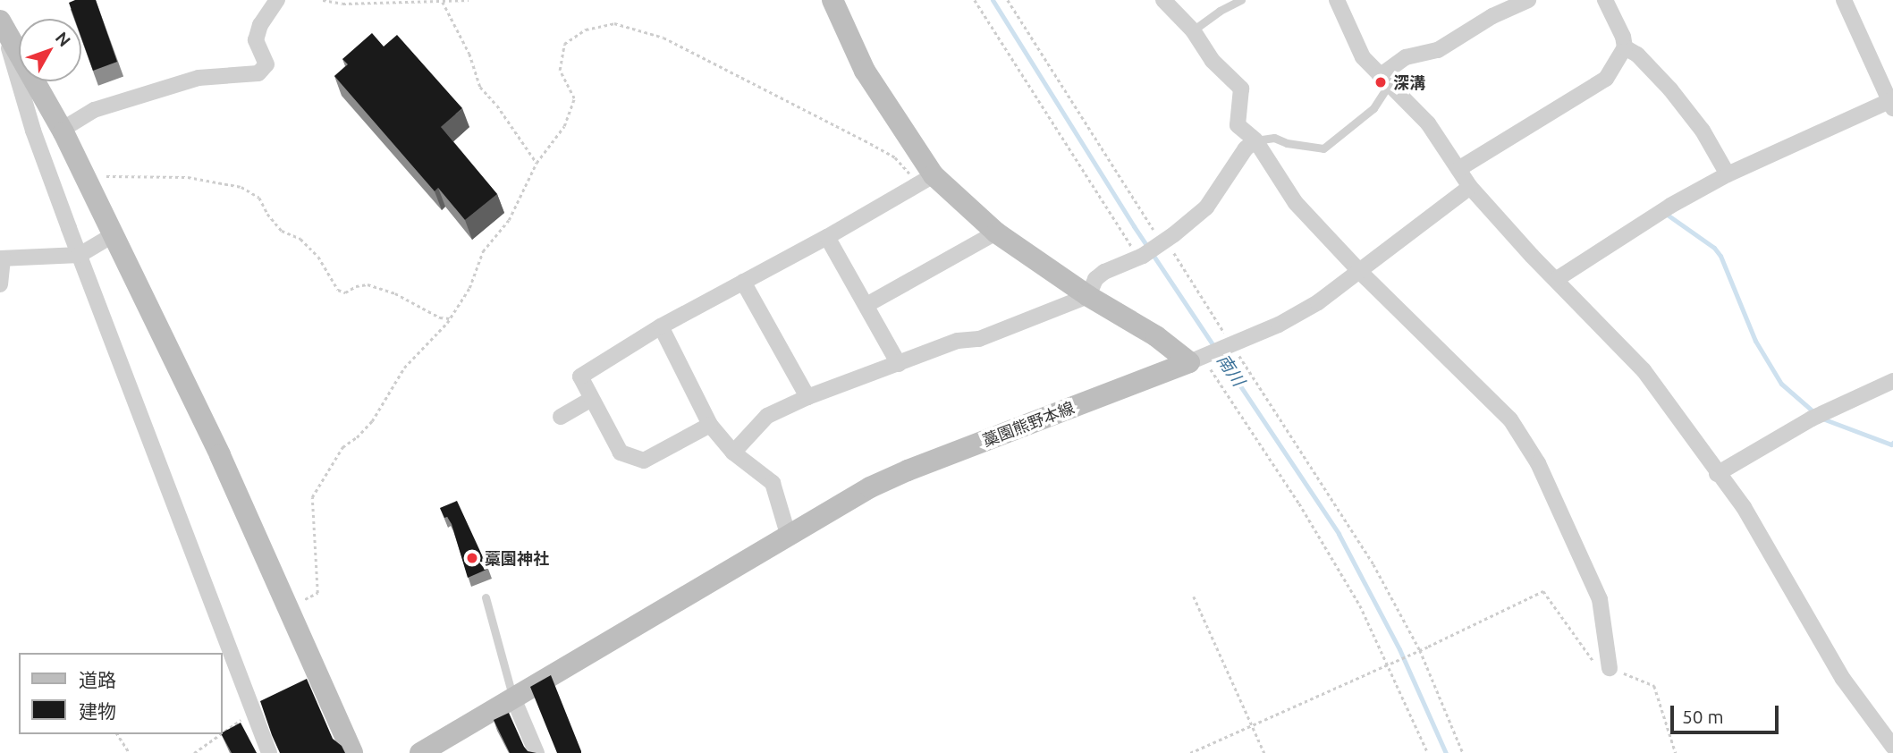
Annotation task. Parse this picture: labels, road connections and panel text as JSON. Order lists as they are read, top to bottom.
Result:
{
  "streets": {
    "main road": ["藁園熊野本線"]
  },
  "water": ["南川"],
  "places": ["深溝", "藁園神社"],
  "legend": ["道路", "建物"],
  "scale_bar": "50 m",
  "north": "top right"
}
